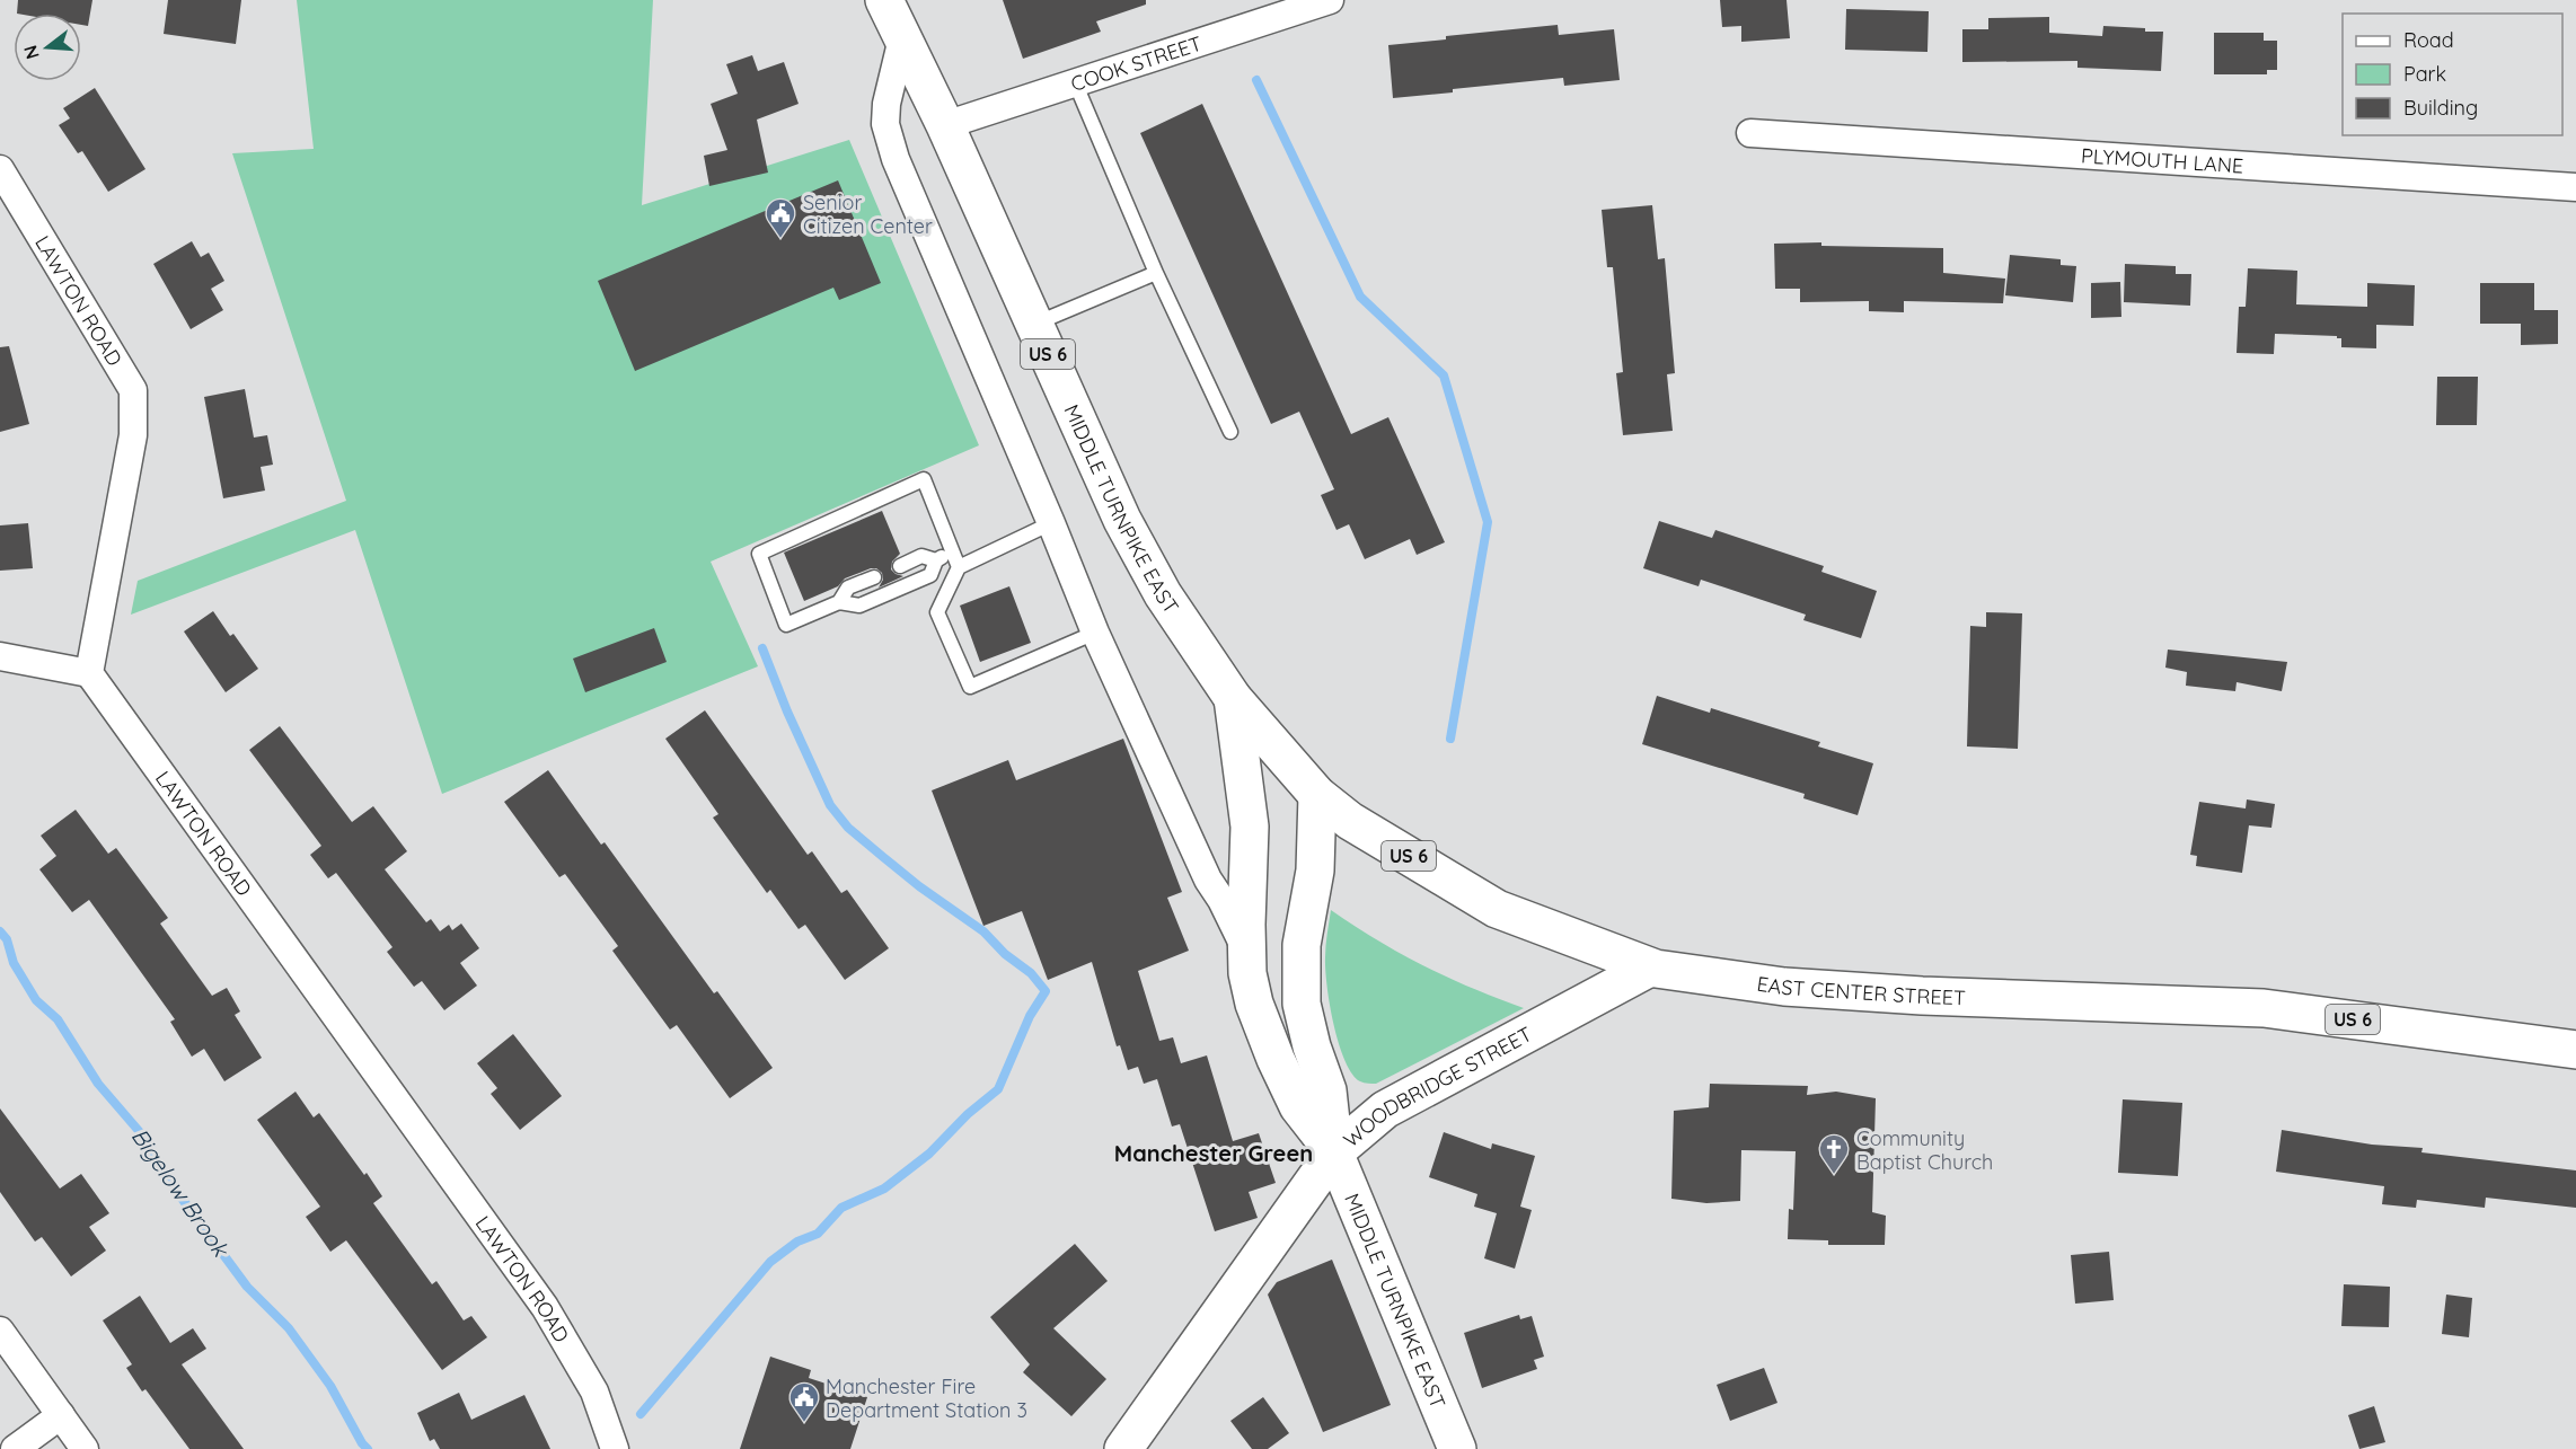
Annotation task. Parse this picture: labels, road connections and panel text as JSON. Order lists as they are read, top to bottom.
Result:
{
  "streets": {
    "main road": [
      "US 6",
      "MIDDLE TURNPIKE EAST",
      "EAST CENTER STREET",
      "WOODBRIDGE STREET"
    ],
    "street": ["COOK STREET", "PLYMOUTH LANE", "LAWTON ROAD"]
  },
  "crossings": [
    ["COOK STREET", "MIDDLE TURNPIKE EAST"],
    ["MIDDLE TURNPIKE EAST", "EAST CENTER STREET"],
    ["MIDDLE TURNPIKE EAST", "WOODBRIDGE STREET"],
    ["EAST CENTER STREET", "WOODBRIDGE STREET"]
  ],
  "districts": ["Manchester Green"],
  "water": ["Bigelow Brook"],
  "places": {
    "public building": ["Senior Citizen Center", "Manchester Fire Department Station 3"],
    "church": ["Community Baptist Church"]
  },
  "legend": ["Road", "Park", "Building"],
  "north": "left"
}
